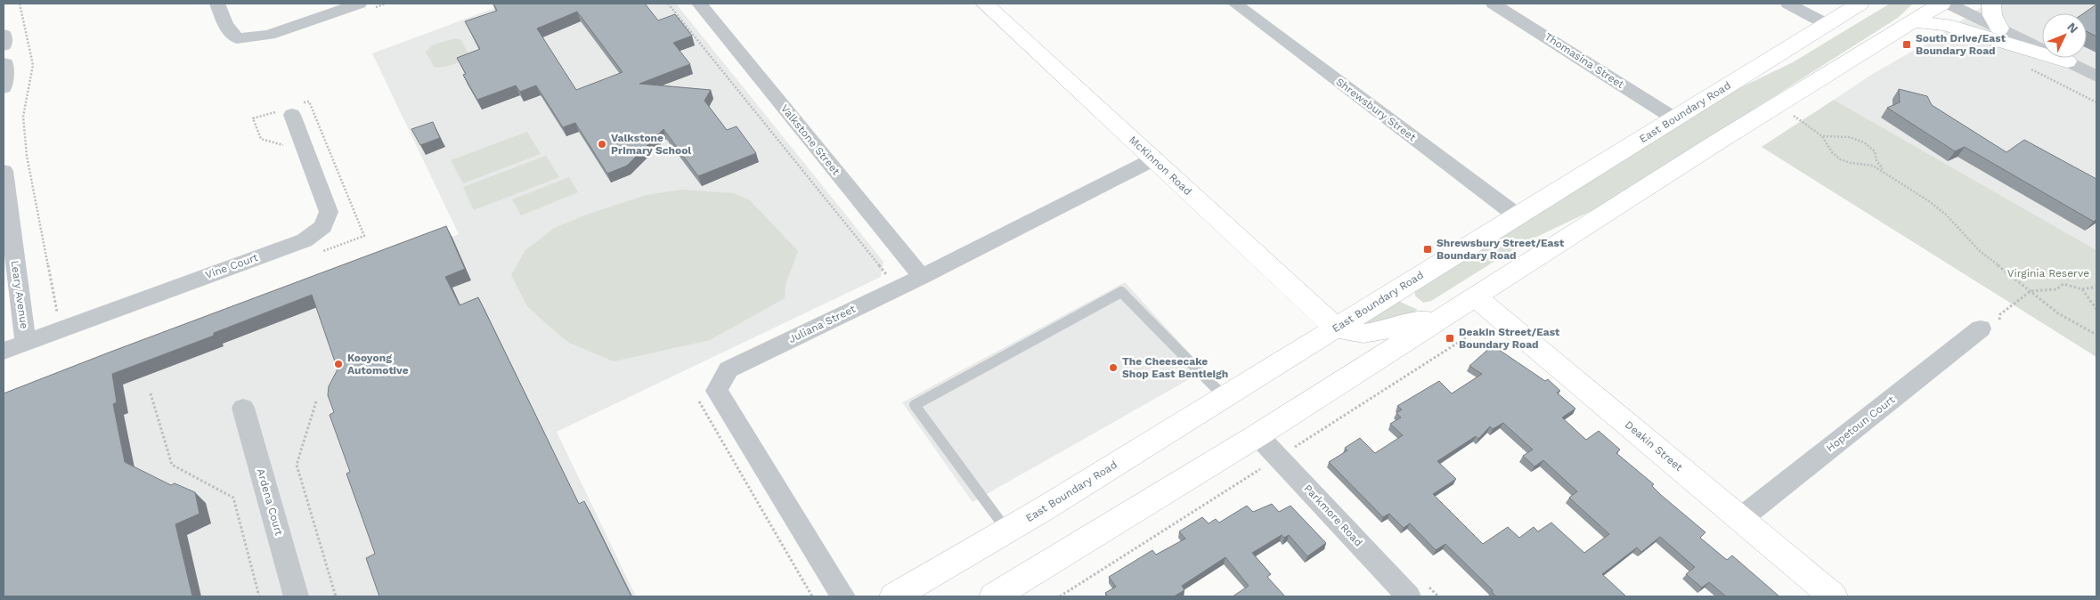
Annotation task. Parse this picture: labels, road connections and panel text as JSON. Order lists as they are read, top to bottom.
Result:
{
  "streets": {
    "main road": ["East Boundary Road", "McKinnon Road", "Deakin Street"],
    "street": [
      "Thomasina Street",
      "Shrewsbury Street",
      "Valkstone Street",
      "Vine Court",
      "Leary Avenue",
      "Juliana Street",
      "Hopetoun Court",
      "Ardena Court",
      "Parkmore Road"
    ]
  },
  "crossings": [
    ["Thomasina Street", "East Boundary Road"],
    ["Shrewsbury Street", "East Boundary Road"],
    ["East Boundary Road", "McKinnon Road"],
    ["Valkstone Street", "Juliana Street"],
    ["McKinnon Road", "Juliana Street"],
    ["Vine Court", "Leary Avenue"],
    ["Hopetoun Court", "Deakin Street"]
  ],
  "parks": ["Virginia Reserve"],
  "places": {
    "transit": ["South Drive/East Boundary Road", "Shrewsbury Street/East Boundary Road", "Deakin Street/East Boundary Road"],
    "other": ["Valkstone Primary School", "Kooyong Automotive", "The Cheesecake Shop East Bentleigh"]
  },
  "north": "top right"
}
